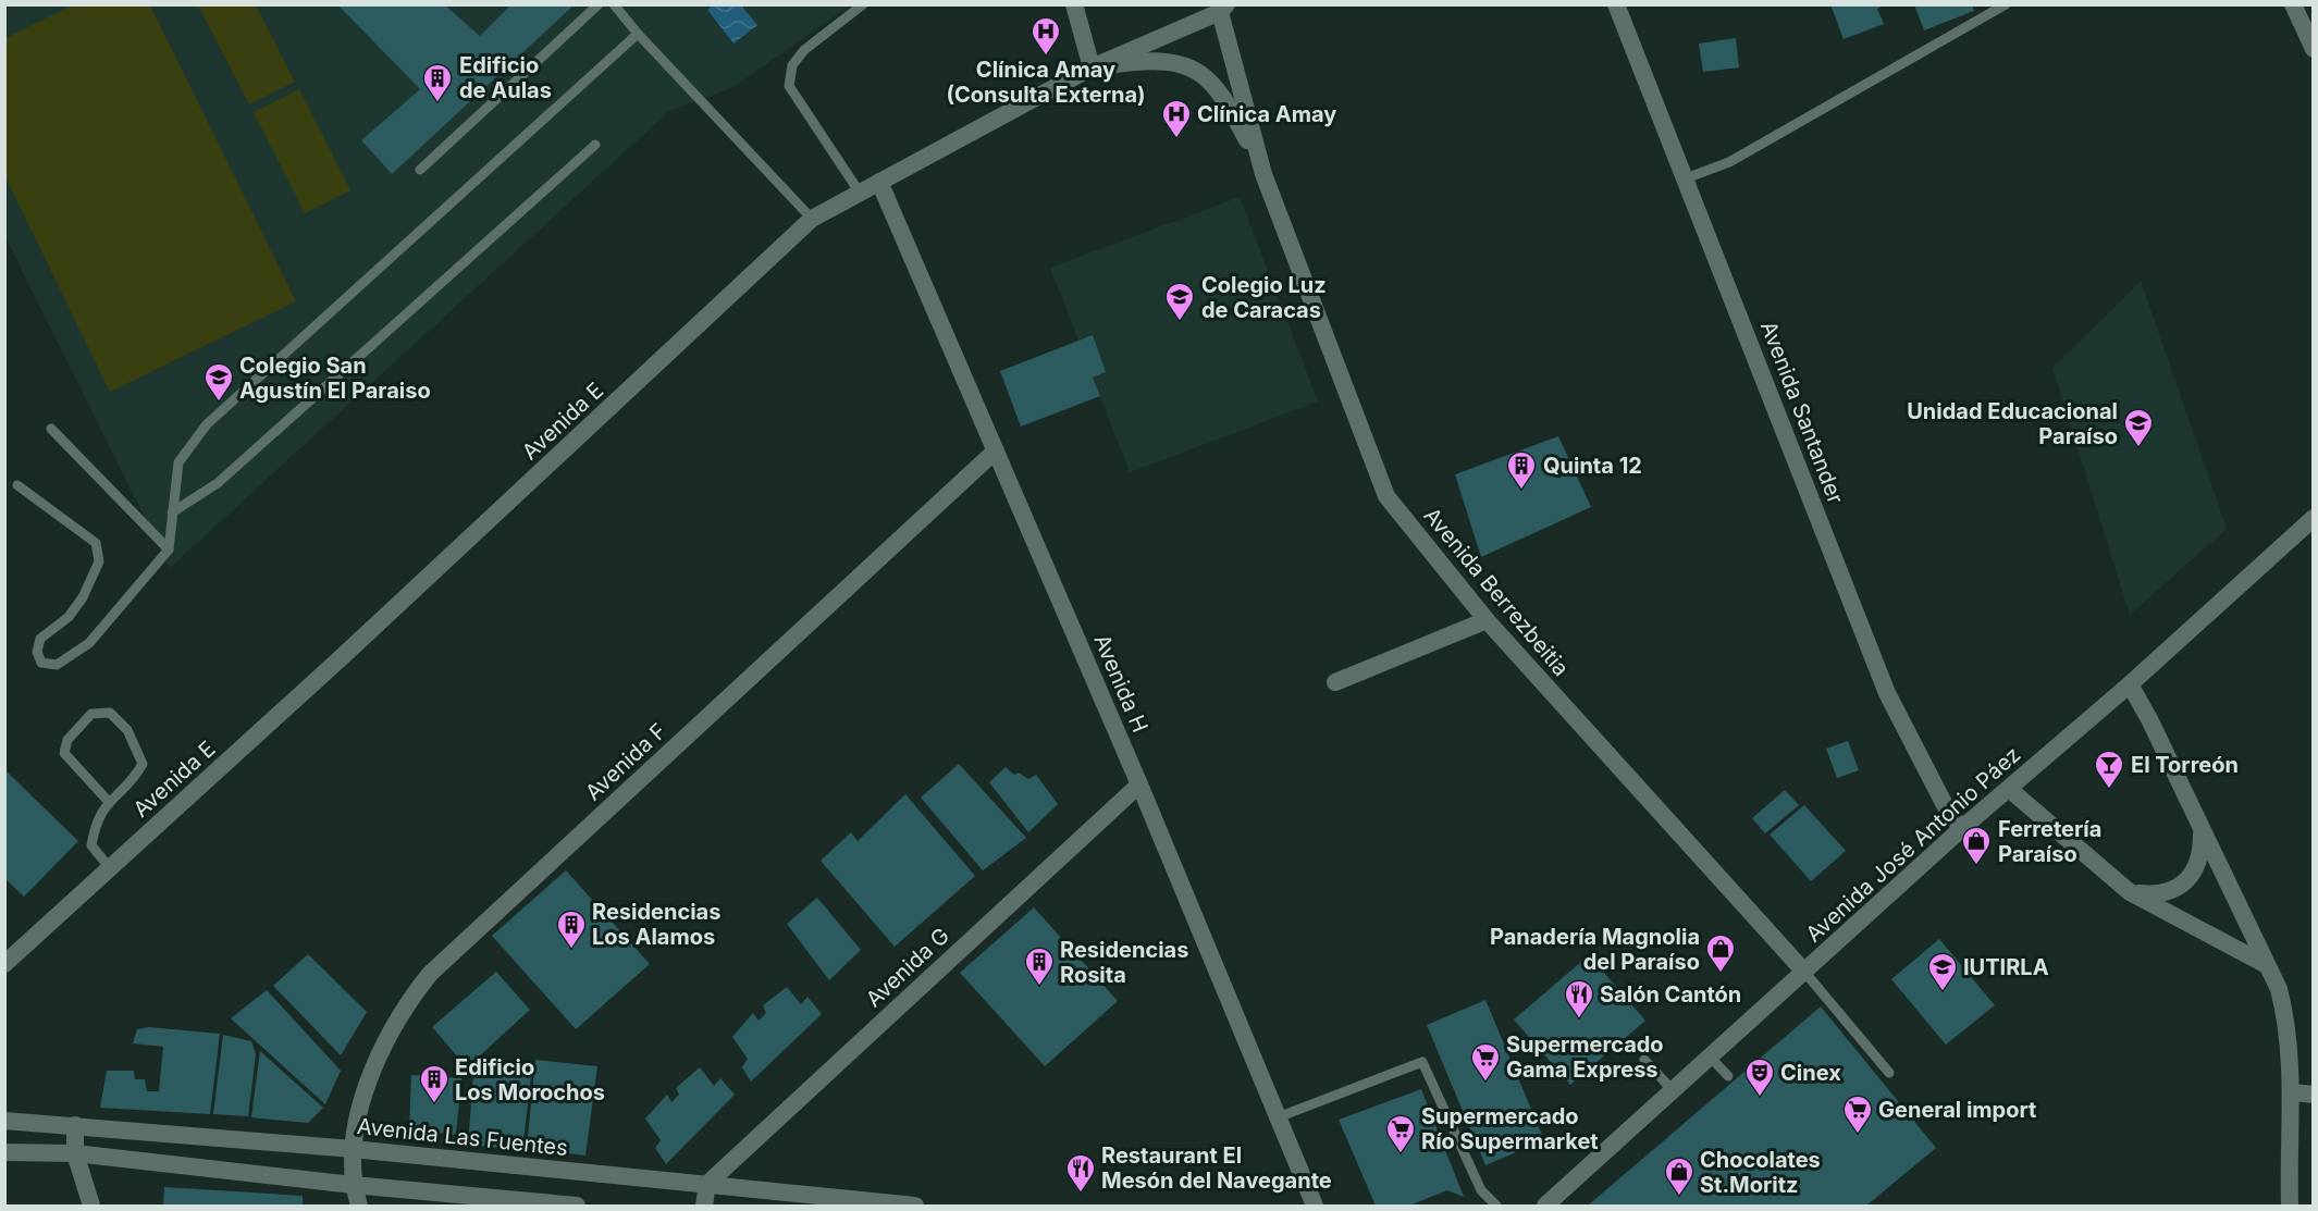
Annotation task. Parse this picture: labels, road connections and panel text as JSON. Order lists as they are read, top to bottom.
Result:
{
  "streets": {
    "street": [
      "Avenida Santander",
      "Avenida E",
      "Avenida Berrezbeitia",
      "Avenida H",
      "Avenida F",
      "Avenida José Antonio Páez",
      "Avenida G",
      "Avenida Las Fuentes"
    ]
  },
  "crossings": [
    ["Avenida Santander", "Avenida José Antonio Páez"],
    ["Avenida E", "Avenida Berrezbeitia"],
    ["Avenida E", "Avenida H"],
    ["Avenida Berrezbeitia", "Avenida José Antonio Páez"],
    ["Avenida H", "Avenida F"],
    ["Avenida H", "Avenida G"],
    ["Avenida F", "Avenida Las Fuentes"],
    ["Avenida G", "Avenida Las Fuentes"]
  ],
  "places": {
    "hospital": ["Clínica Amay (Consulta Externa)", "Clínica Amay"],
    "building": [
      "Edificio de Aulas",
      "Quinta 12",
      "Residencias Los Alamos",
      "Residencias Rosita",
      "Edificio Los Morochos"
    ],
    "school or university": [
      "Colegio Luz de Caracas",
      "Colegio San Agustín El Paraiso",
      "Unidad Educacional Paraíso",
      "IUTIRLA"
    ],
    "bar": ["El Torreón"],
    "shop": ["Ferretería Paraíso", "Panadería Magnolia del Paraíso", "Chocolates St.Moritz"],
    "restaurant": ["Salón Cantón", "Restaurant El Mesón del Navegante"],
    "supermarket": ["Supermercado Gama Express", "General import", "Supermercado Río Supermarket"],
    "theatre": ["Cinex"]
  }
}
